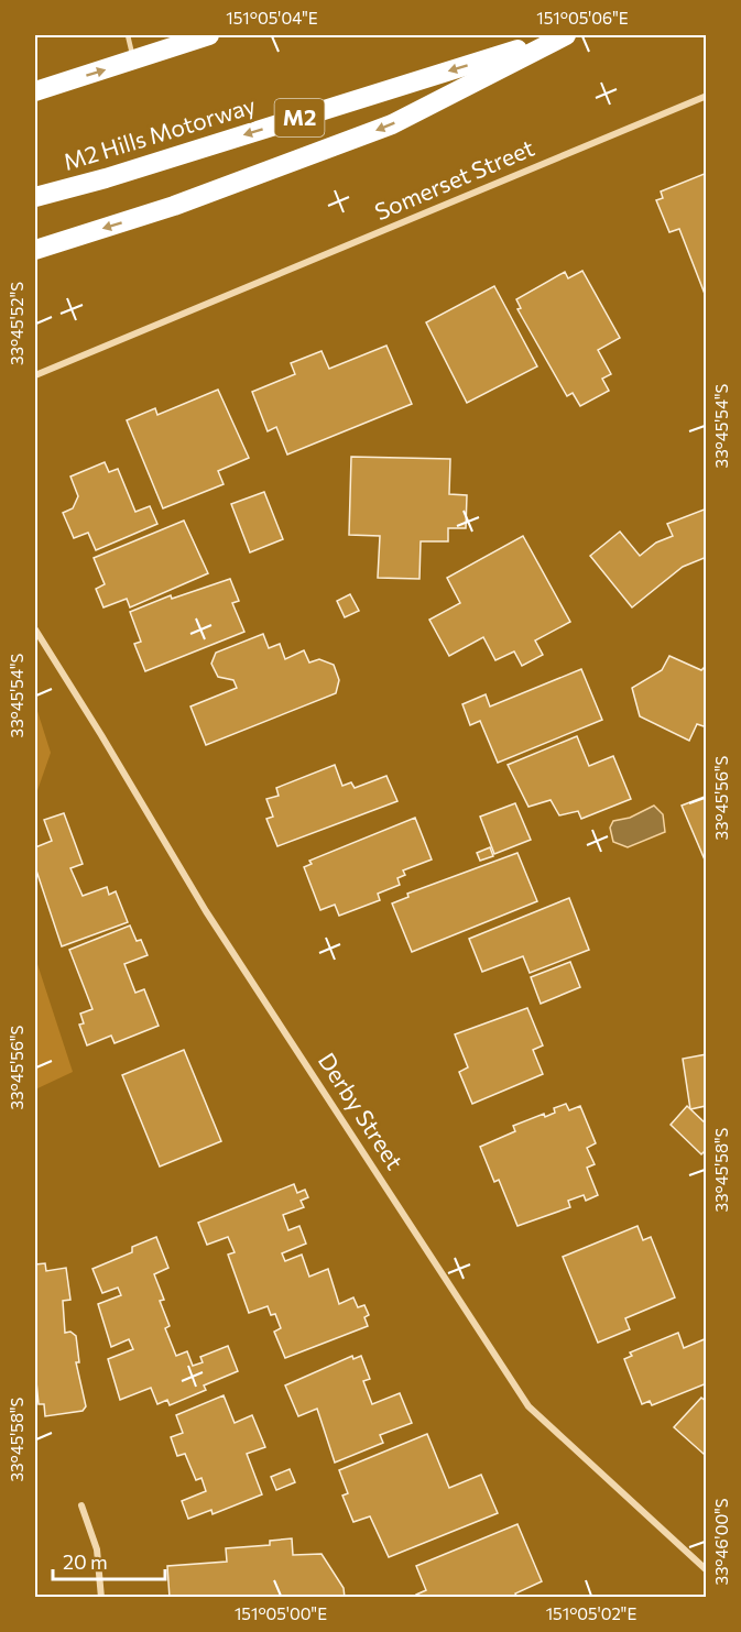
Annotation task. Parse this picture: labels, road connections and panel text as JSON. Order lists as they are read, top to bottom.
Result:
{
  "streets": {
    "highway": ["M2", "M2 Hills Motorway"],
    "street": ["Somerset Street", "Derby Street"]
  },
  "scale_bar": "20 m",
  "coordinates": [
    "151°05'04\"E",
    "151°05'06\"E",
    "33°45'52\"S",
    "33°45'54\"S",
    "33°45'56\"S",
    "33°45'58\"S",
    "33°46'00\"S",
    "151°05'00\"E",
    "151°05'02\"E"
  ]
}
